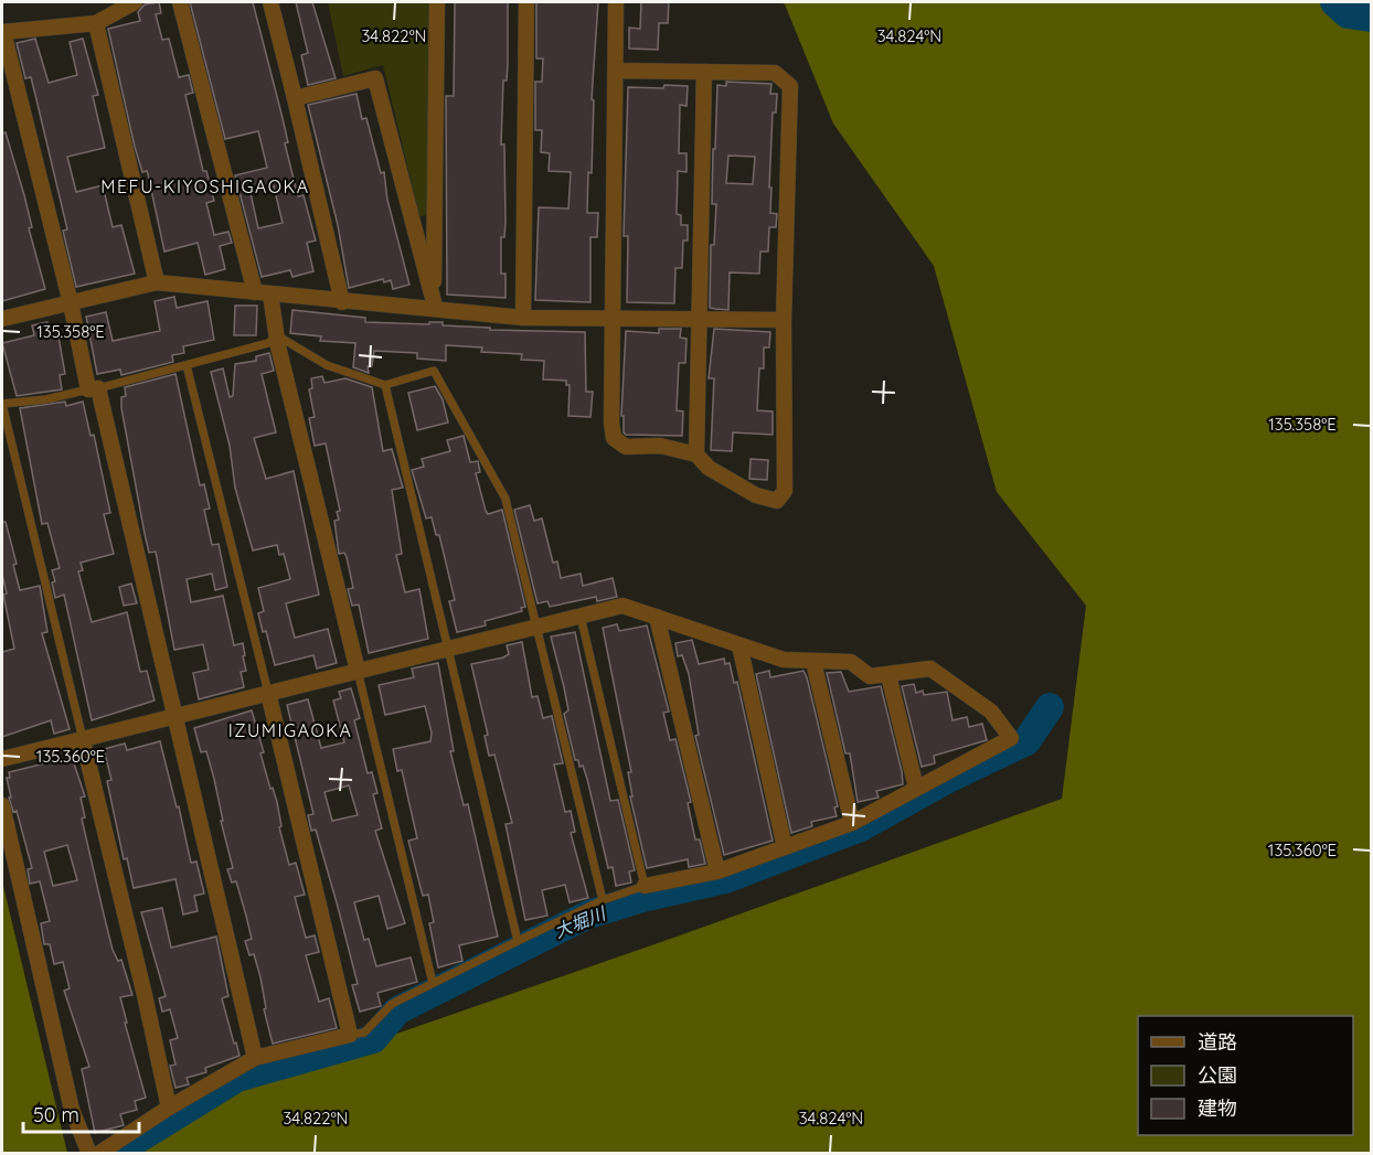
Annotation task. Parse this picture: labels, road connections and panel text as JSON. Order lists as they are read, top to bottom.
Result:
{
  "districts": ["MEFU-KIYOSHIGAOKA", "IZUMIGAOKA"],
  "water": ["大堀川"],
  "legend": ["道路", "公園", "建物"],
  "scale_bar": "50 m",
  "coordinates": [
    "34.822°N",
    "34.824°N",
    "135.358°E",
    "135.360°E"
  ]
}
